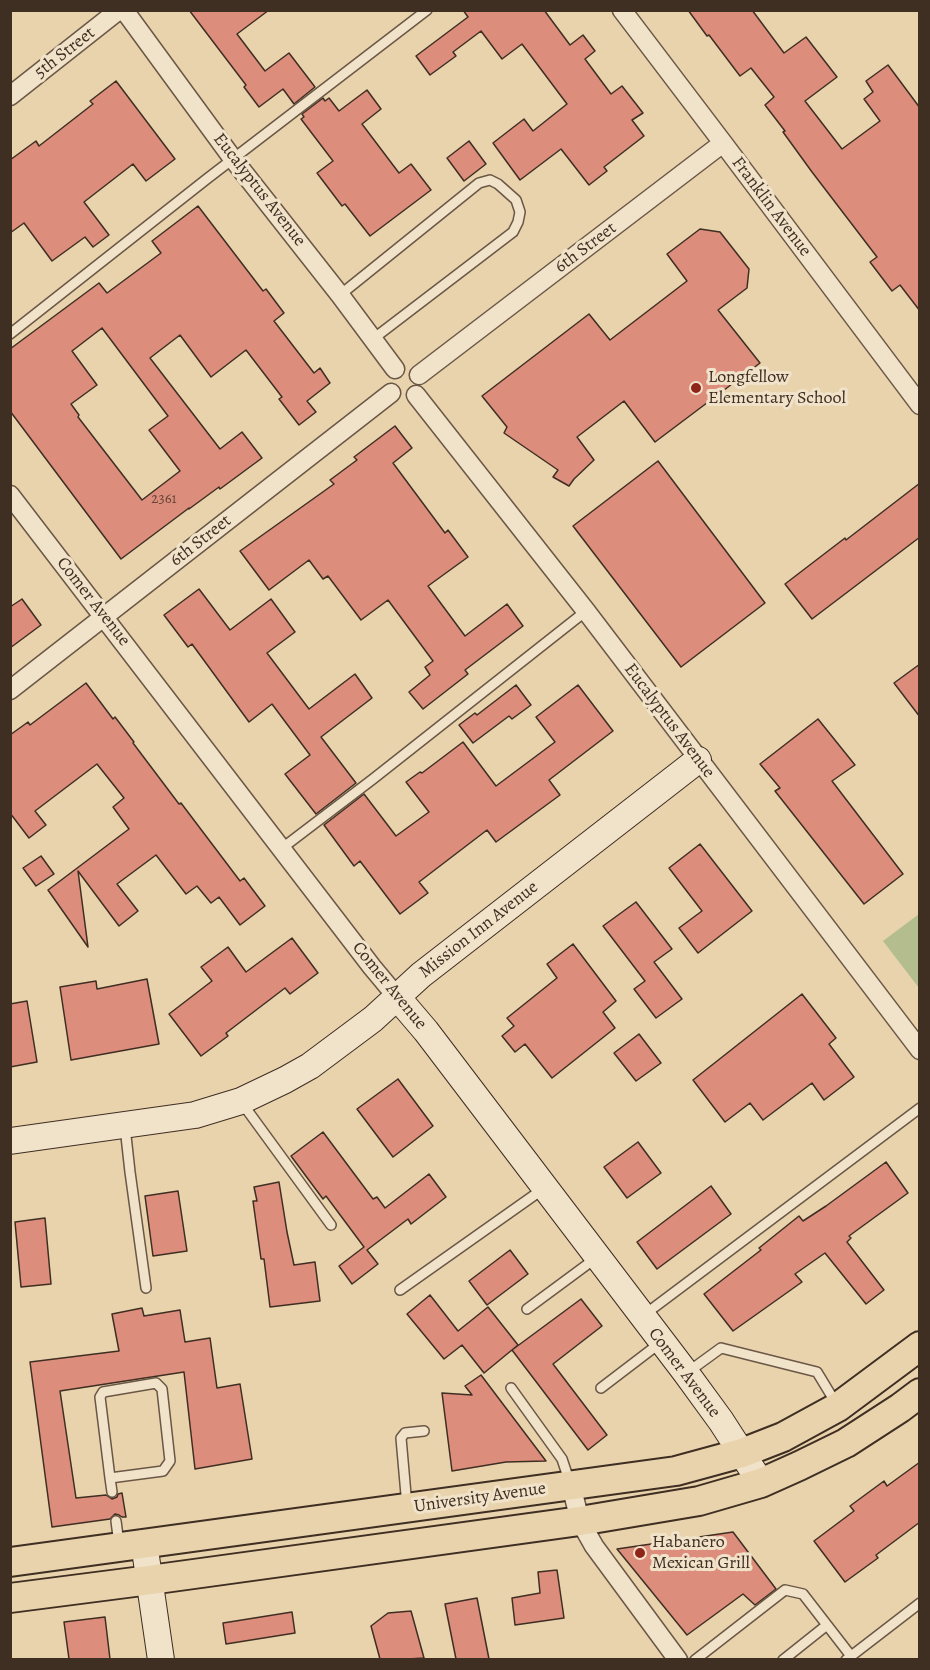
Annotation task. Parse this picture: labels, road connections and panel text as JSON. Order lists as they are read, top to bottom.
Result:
{
  "streets": {
    "main road": ["Comer Avenue", "Mission Inn Avenue", "University Avenue"],
    "street": [
      "5th Street",
      "Eucalyptus Avenue",
      "Franklin Avenue",
      "6th Street"
    ]
  },
  "crossings": [
    ["Eucalyptus Avenue", "6th Street"],
    ["Eucalyptus Avenue", "Mission Inn Avenue"],
    ["Franklin Avenue", "6th Street"],
    ["6th Street", "Comer Avenue"],
    ["Comer Avenue", "Mission Inn Avenue"],
    ["Comer Avenue", "University Avenue"]
  ],
  "places": ["Longfellow Elementary School", "Habanero Mexican Grill"],
  "house_numbers": ["2361"]
}
